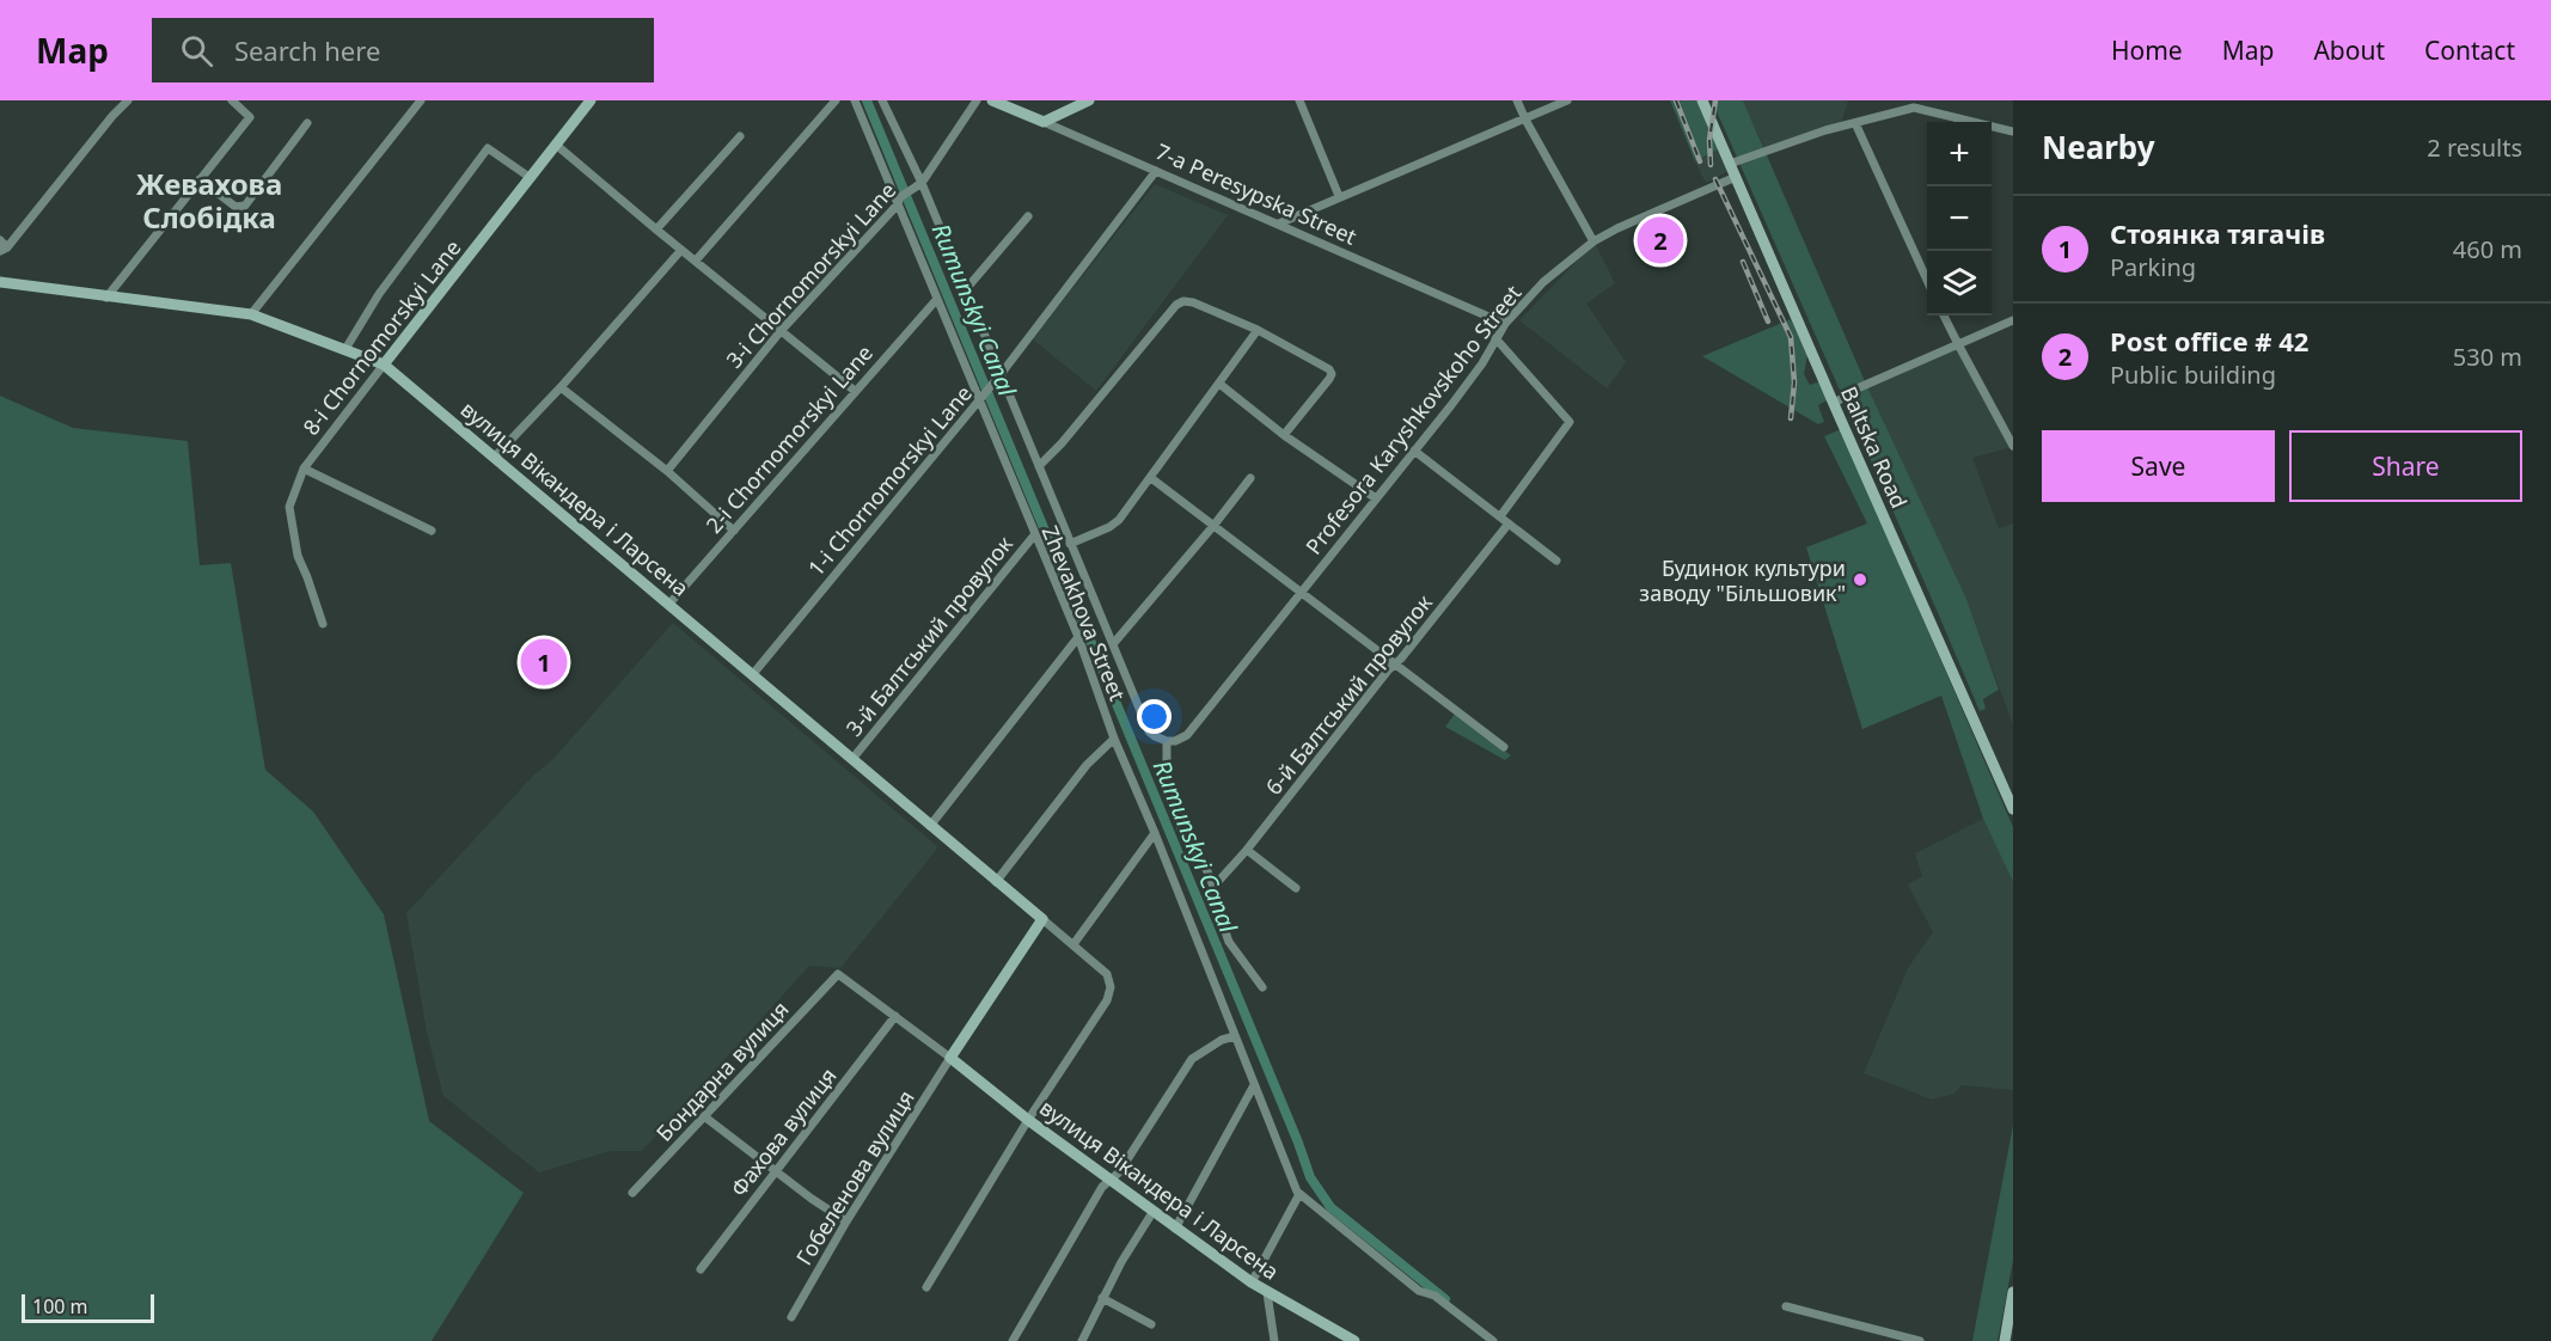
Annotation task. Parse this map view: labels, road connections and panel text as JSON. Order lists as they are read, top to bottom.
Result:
{
  "streets": {
    "street": [
      "7-a Peresypska Street",
      "3-i Chornomorskyi Lane",
      "8-i Chornomorskyi Lane",
      "Profesora Karyshkovskoho Street",
      "2-i Chornomorskyi Lane",
      "Baltska Road",
      "1-i Chornomorskyi Lane",
      "вулиця Вікандера і Ларсена",
      "Zhevakhova Street",
      "3-й Балтський провулок",
      "6-й Балтський провулок",
      "Бондарна вулиця",
      "Фахова вулиця",
      "Гобеленова вулиця"
    ]
  },
  "crossings": [
    ["7-a Peresypska Street", "Profesora Karyshkovskoho Street"],
    ["7-a Peresypska Street", "1-i Chornomorskyi Lane"],
    ["3-i Chornomorskyi Lane", "Zhevakhova Street"],
    ["8-i Chornomorskyi Lane", "вулиця Вікандера і Ларсена"],
    ["Profesora Karyshkovskoho Street", "Baltska Road"],
    ["Profesora Karyshkovskoho Street", "Zhevakhova Street"],
    ["2-i Chornomorskyi Lane", "вулиця Вікандера і Ларсена"],
    ["2-i Chornomorskyi Lane", "Zhevakhova Street"],
    ["1-i Chornomorskyi Lane", "вулиця Вікандера і Ларсена"],
    ["1-i Chornomorskyi Lane", "Zhevakhova Street"],
    ["вулиця Вікандера і Ларсена", "3-й Балтський провулок"],
    ["вулиця Вікандера і Ларсена", "Бондарна вулиця"],
    ["вулиця Вікандера і Ларсена", "Фахова вулиця"],
    ["вулиця Вікандера і Ларсена", "Гобеленова вулиця"],
    ["Zhevakhova Street", "3-й Балтський провулок"]
  ],
  "districts": ["Жевахова Слобідка"],
  "water": ["Rumunskyi Canal"],
  "places": ["Будинок культури заводу \"Більшовик\""],
  "scale_bar": "100 m",
  "page": {
    "header": "Map",
    "search": "Search here",
    "nav": [
      "Home",
      "Map",
      "About",
      "Contact"
    ],
    "heading": ["Nearby", "2 results"],
    "map_buttons": ["+", "−"],
    "list": [
      {
        "mark": "1",
        "name": "Стоянка тягачів",
        "note": "Parking",
        "value": "460 m"
      },
      {
        "mark": "2",
        "name": "Post office # 42",
        "note": "Public building",
        "value": "530 m"
      }
    ],
    "pins": ["2", "1"],
    "buttons": ["Save", "Share"],
    "scale": "100 m"
  }
}
